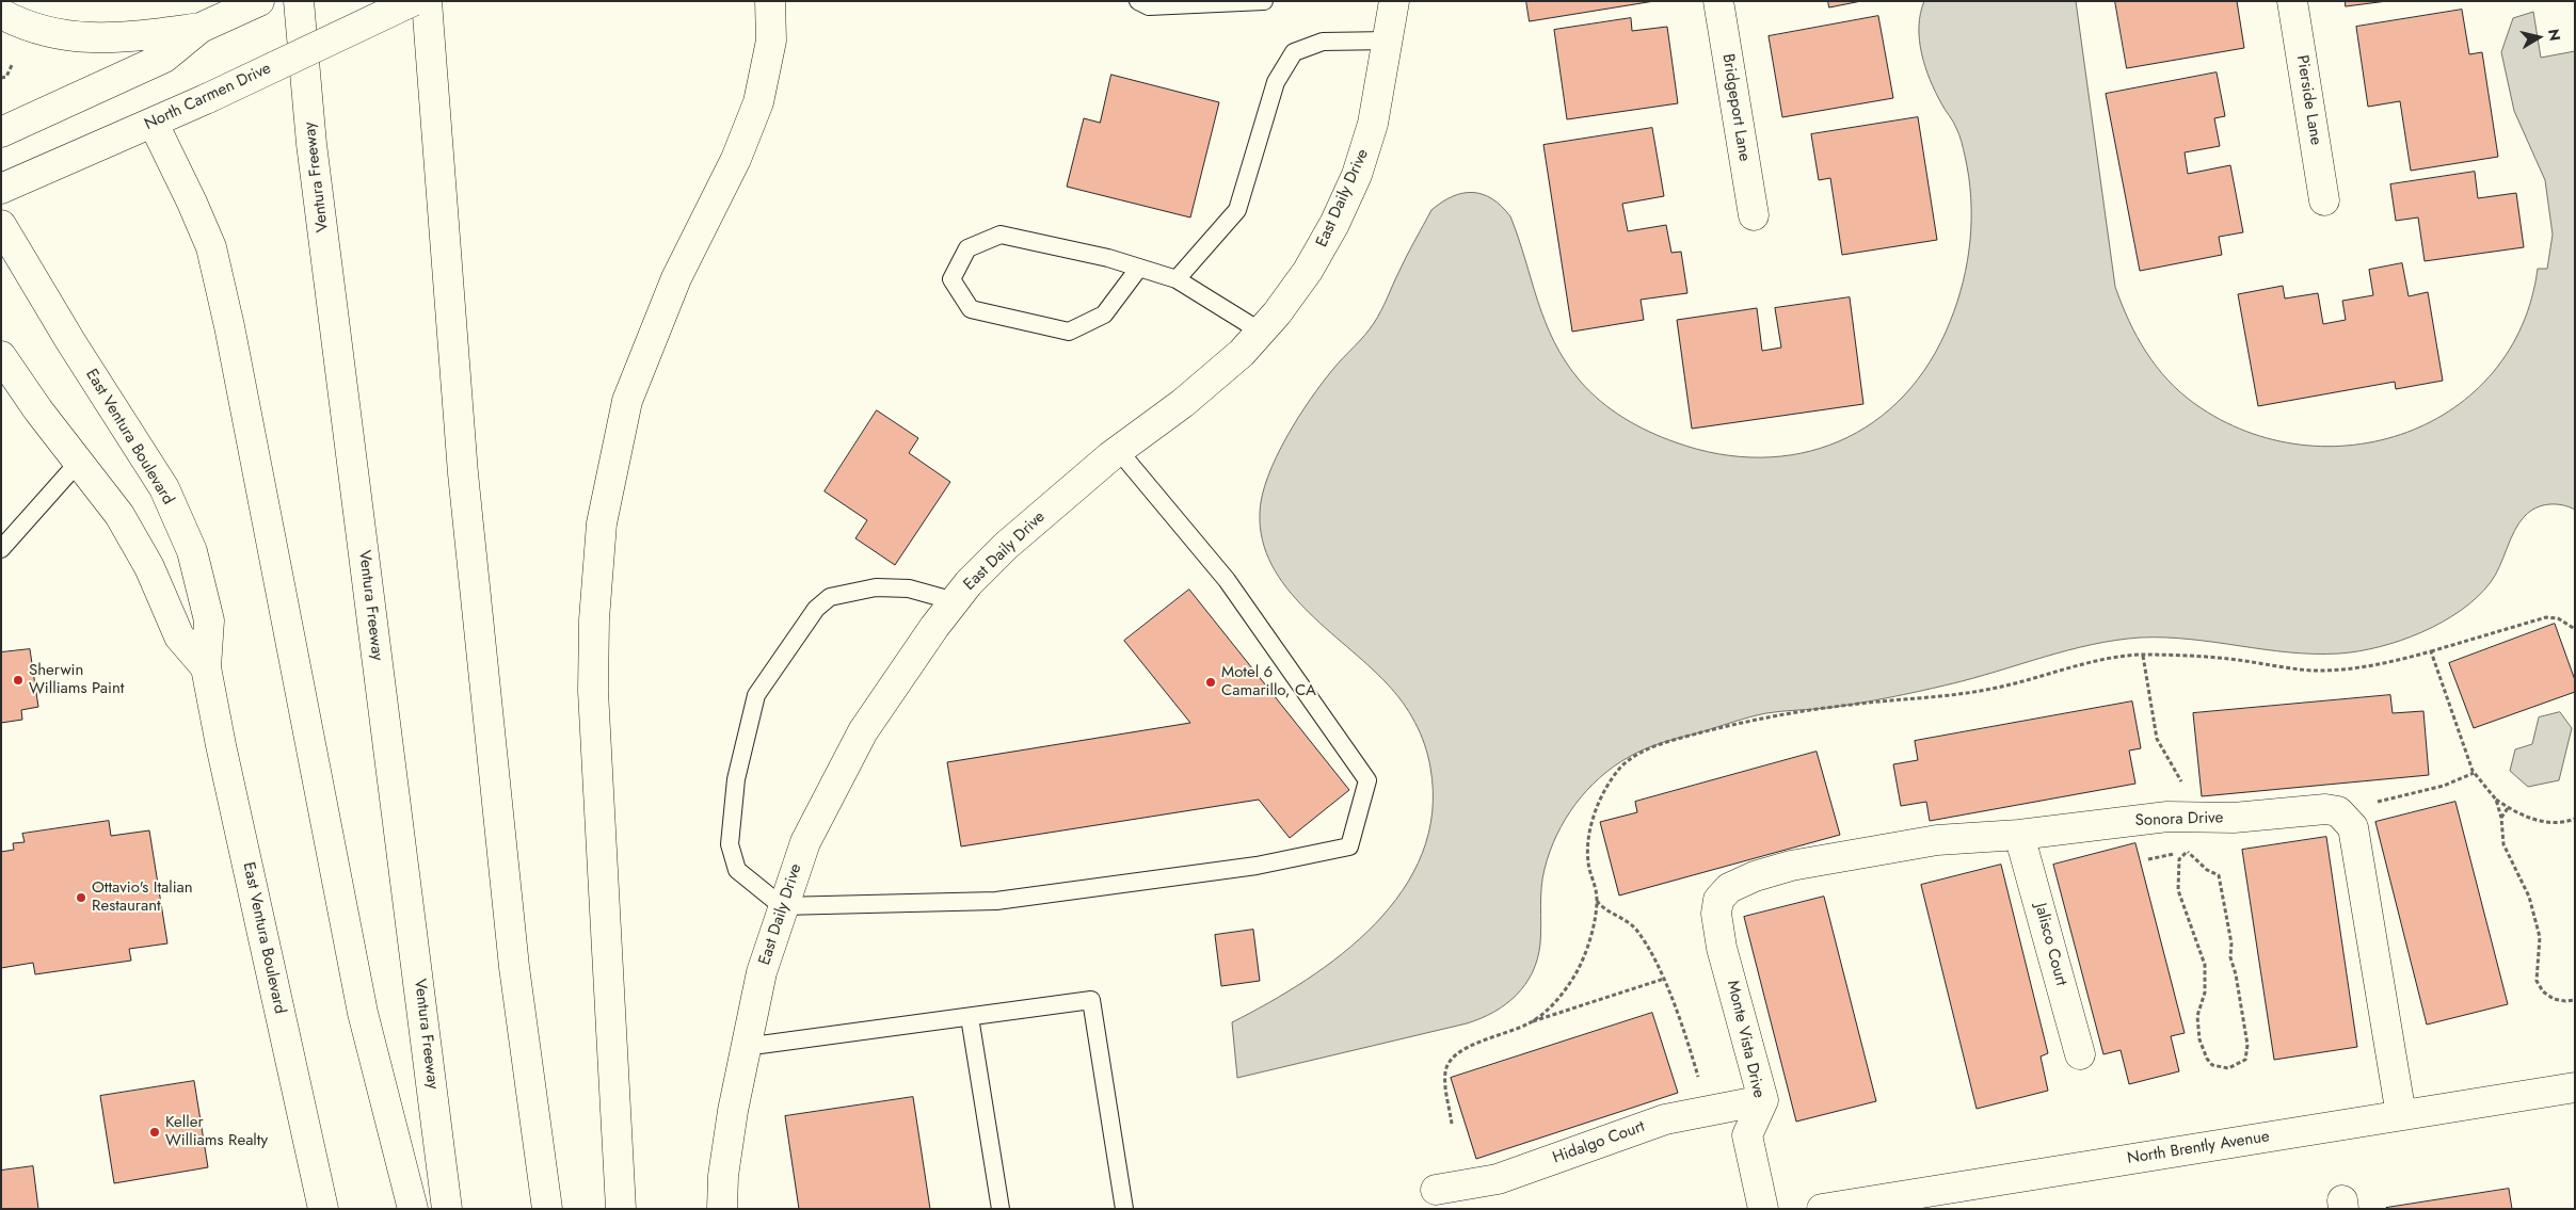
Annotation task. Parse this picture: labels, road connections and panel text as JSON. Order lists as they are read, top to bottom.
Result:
{
  "streets": {
    "main road": [
      "North Carmen Drive",
      "Pierside Lane",
      "Bridgeport Lane",
      "Ventura Freeway",
      "East Daily Drive",
      "East Ventura Boulevard",
      "Sonora Drive",
      "Jalisco Court",
      "Monte Vista Drive",
      "Hidalgo Court",
      "North Brently Avenue"
    ]
  },
  "crossings": [
    ["Sonora Drive", "Jalisco Court"],
    ["Sonora Drive", "Monte Vista Drive"],
    ["Monte Vista Drive", "Hidalgo Court"]
  ],
  "places": [
    "Sherwin Williams Paint",
    "Motel 6 Camarillo, CA",
    "Ottavio's Italian Restaurant",
    "Keller Williams Realty"
  ],
  "north": "right"
}
